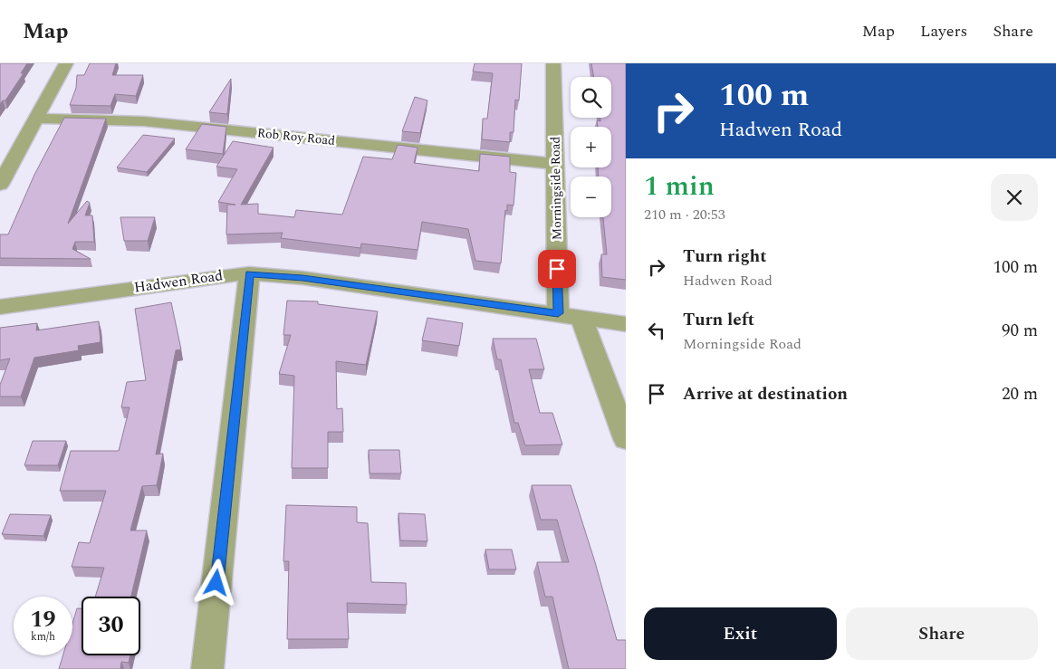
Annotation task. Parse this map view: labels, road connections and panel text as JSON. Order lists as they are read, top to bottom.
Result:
{
  "streets": {
    "street": ["Rob Roy Road", "Morningside Road", "Hadwen Road"]
  },
  "crossings": [
    ["Rob Roy Road", "Morningside Road"],
    ["Morningside Road", "Hadwen Road"]
  ],
  "page": {
    "header": "Map",
    "nav": ["Map", "Layers", "Share"],
    "turn": ["100 m", "Hadwen Road"],
    "map_buttons": ["+", "−"],
    "heading": ["1 min", "210 m · 20:53"],
    "list": [
      {
        "name": "Turn right",
        "note": "Hadwen Road",
        "value": "100 m"
      },
      {
        "name": "Turn left",
        "note": "Morningside Road",
        "value": "90 m"
      },
      {
        "name": "Arrive at destination",
        "value": "20 m"
      }
    ],
    "speed": "19 km/h",
    "limit": "30",
    "buttons": ["Exit", "Share"]
  }
}
